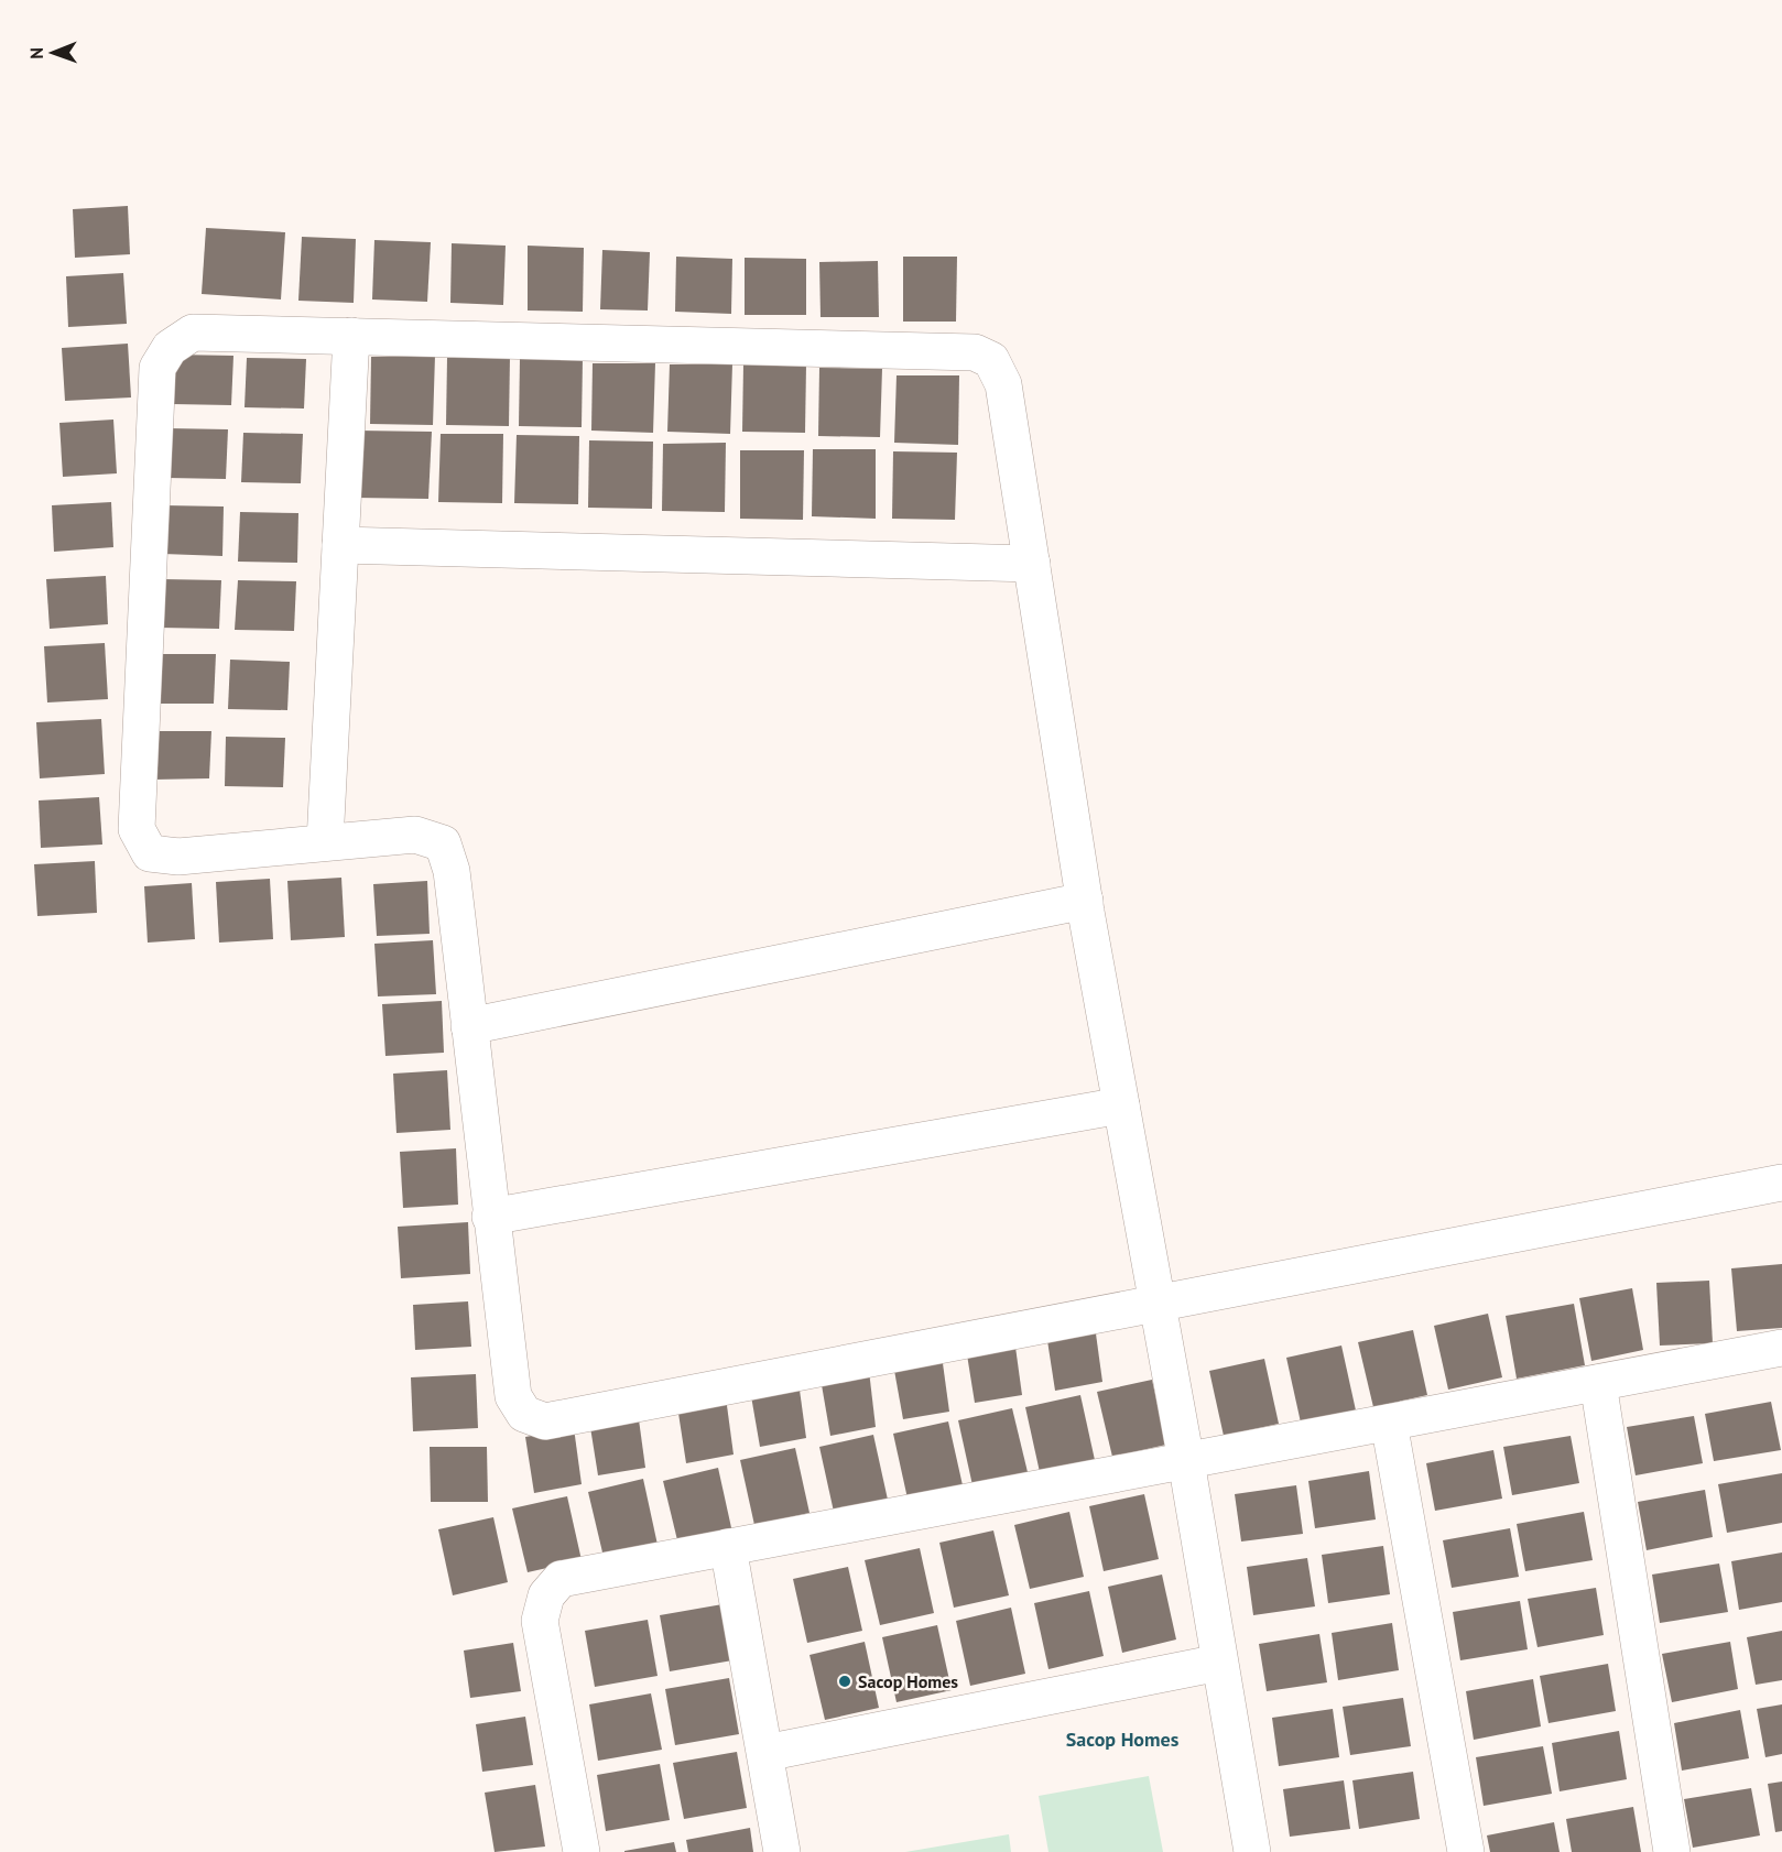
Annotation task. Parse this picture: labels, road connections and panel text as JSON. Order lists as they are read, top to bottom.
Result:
{
  "districts": ["Sacop Homes"],
  "places": ["Sacop Homes"],
  "north": "left"
}
